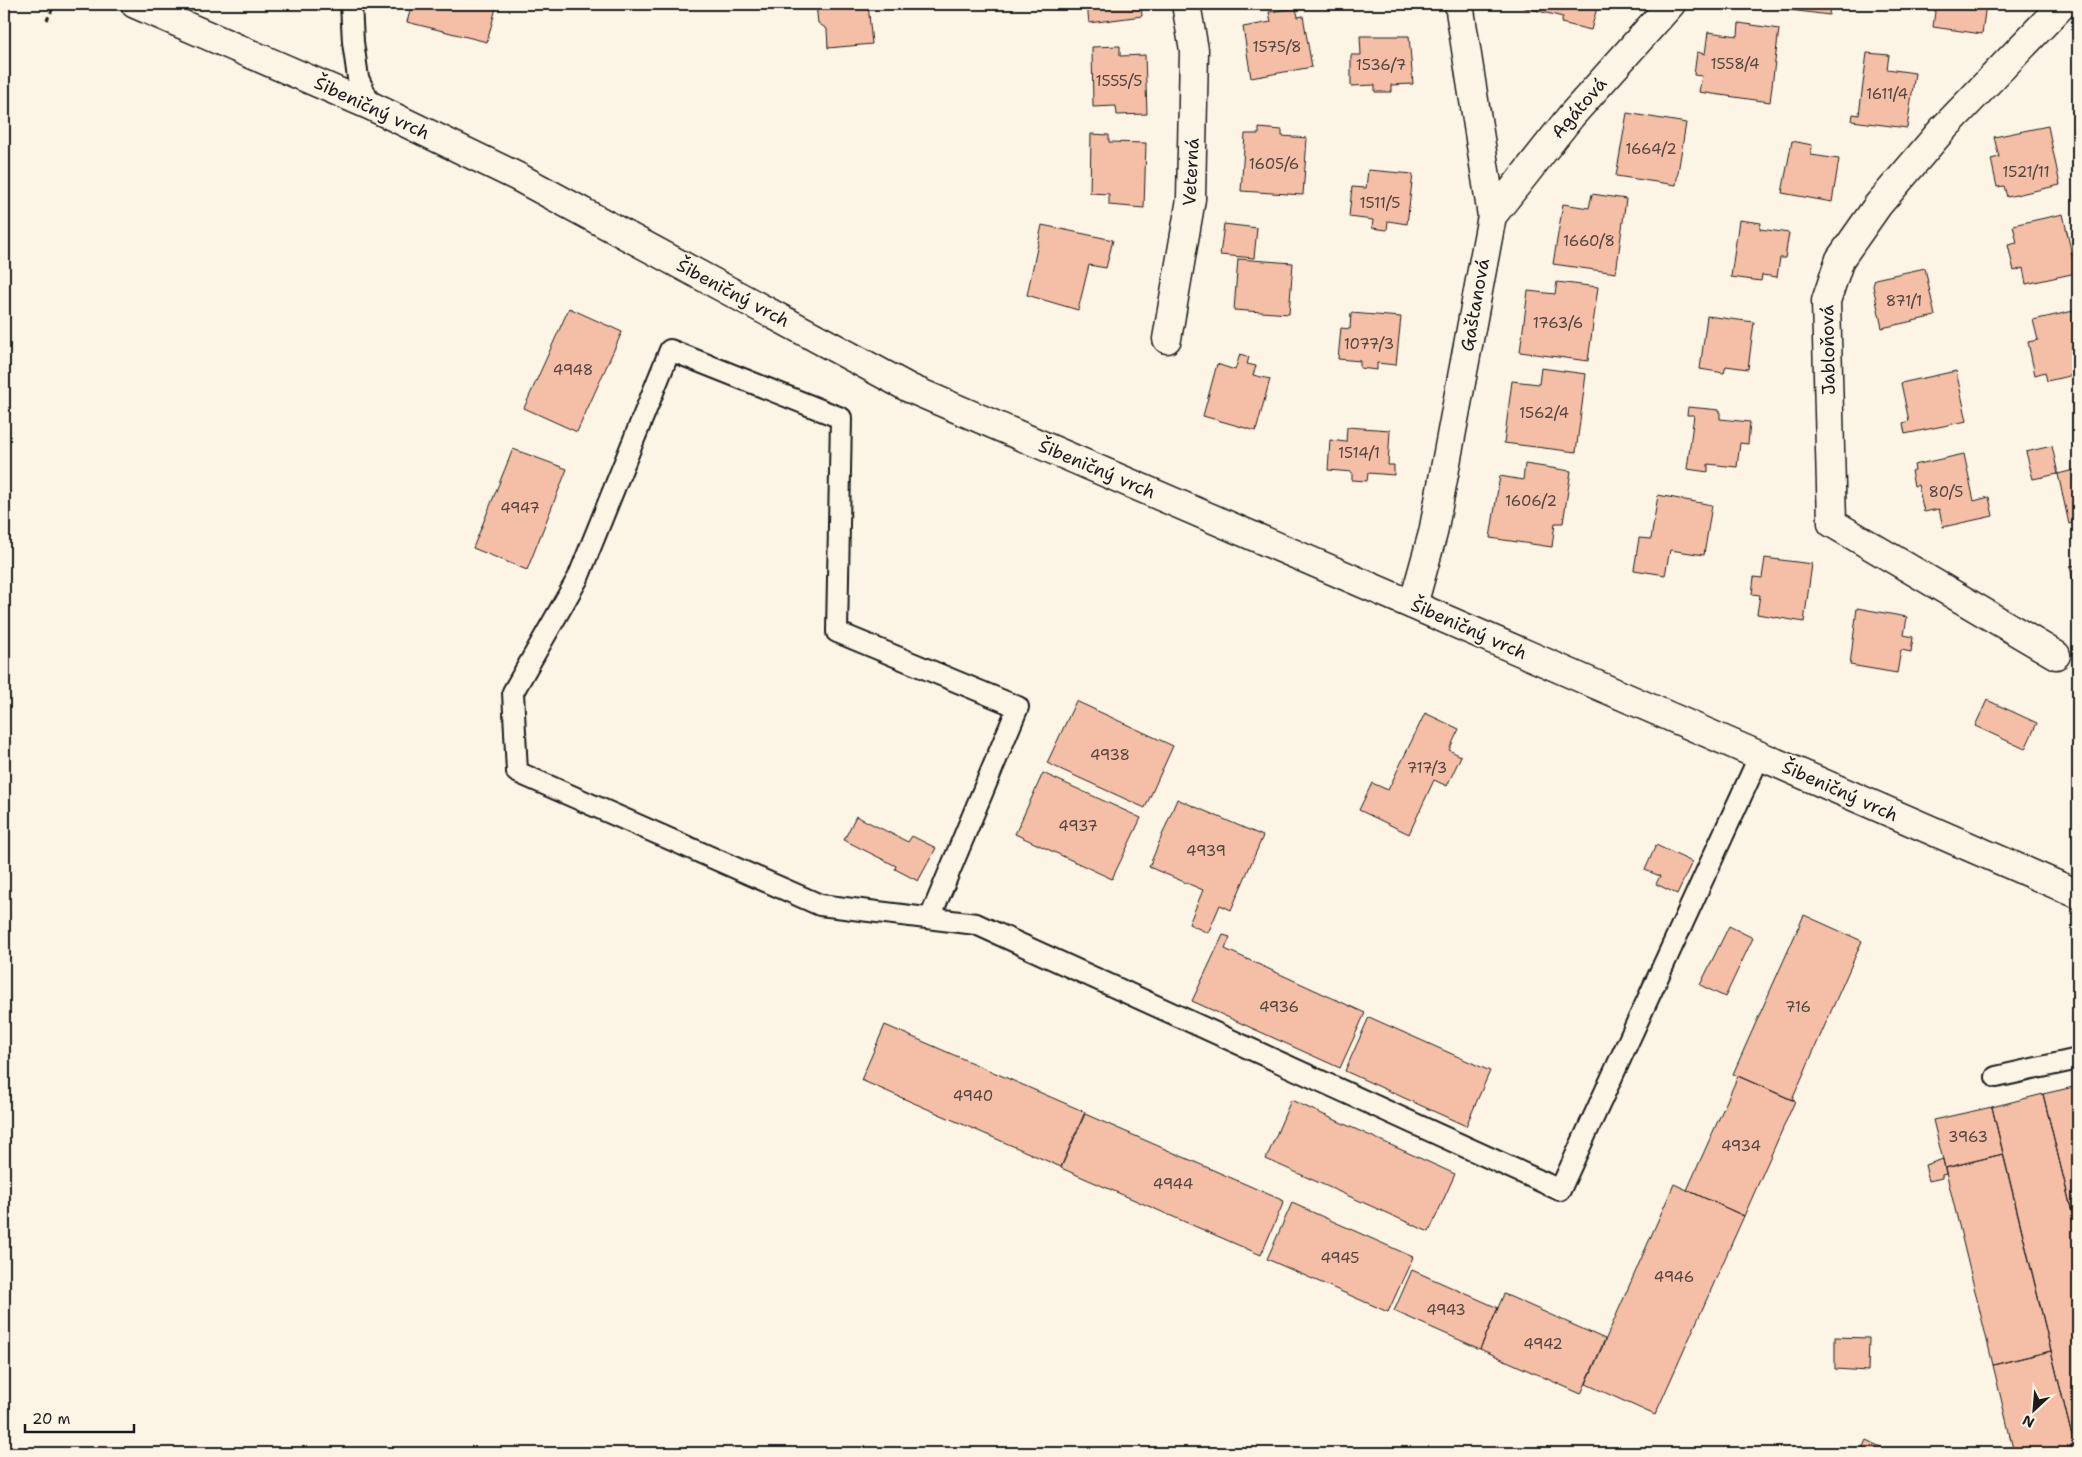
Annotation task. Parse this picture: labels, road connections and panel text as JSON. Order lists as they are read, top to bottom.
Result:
{
  "streets": {
    "street": [
      "Šibeničný vrch",
      "Agátová",
      "Veterná",
      "Gaštanová",
      "Jabloňová"
    ]
  },
  "crossings": [
    ["Šibeničný vrch", "Gaštanová"],
    ["Agátová", "Gaštanová"]
  ],
  "house_numbers": [
    "1575/8",
    "1558/4",
    "1536/7",
    "1555/5",
    "1611/4",
    "1664/2",
    "1605/6",
    "1521/11",
    "1511/5",
    "1660/8",
    "871/1",
    "1763/6",
    "1077/3",
    "4948",
    "1562/4",
    "1514/1",
    "80/5",
    "1606/2",
    "4947",
    "4938",
    "717/3",
    "4937",
    "4939",
    "4936",
    "716",
    "4940",
    "3963",
    "4934",
    "4944",
    "4945",
    "4946",
    "4943",
    "4942"
  ],
  "scale_bar": "20 m",
  "north": "bottom left"
}
